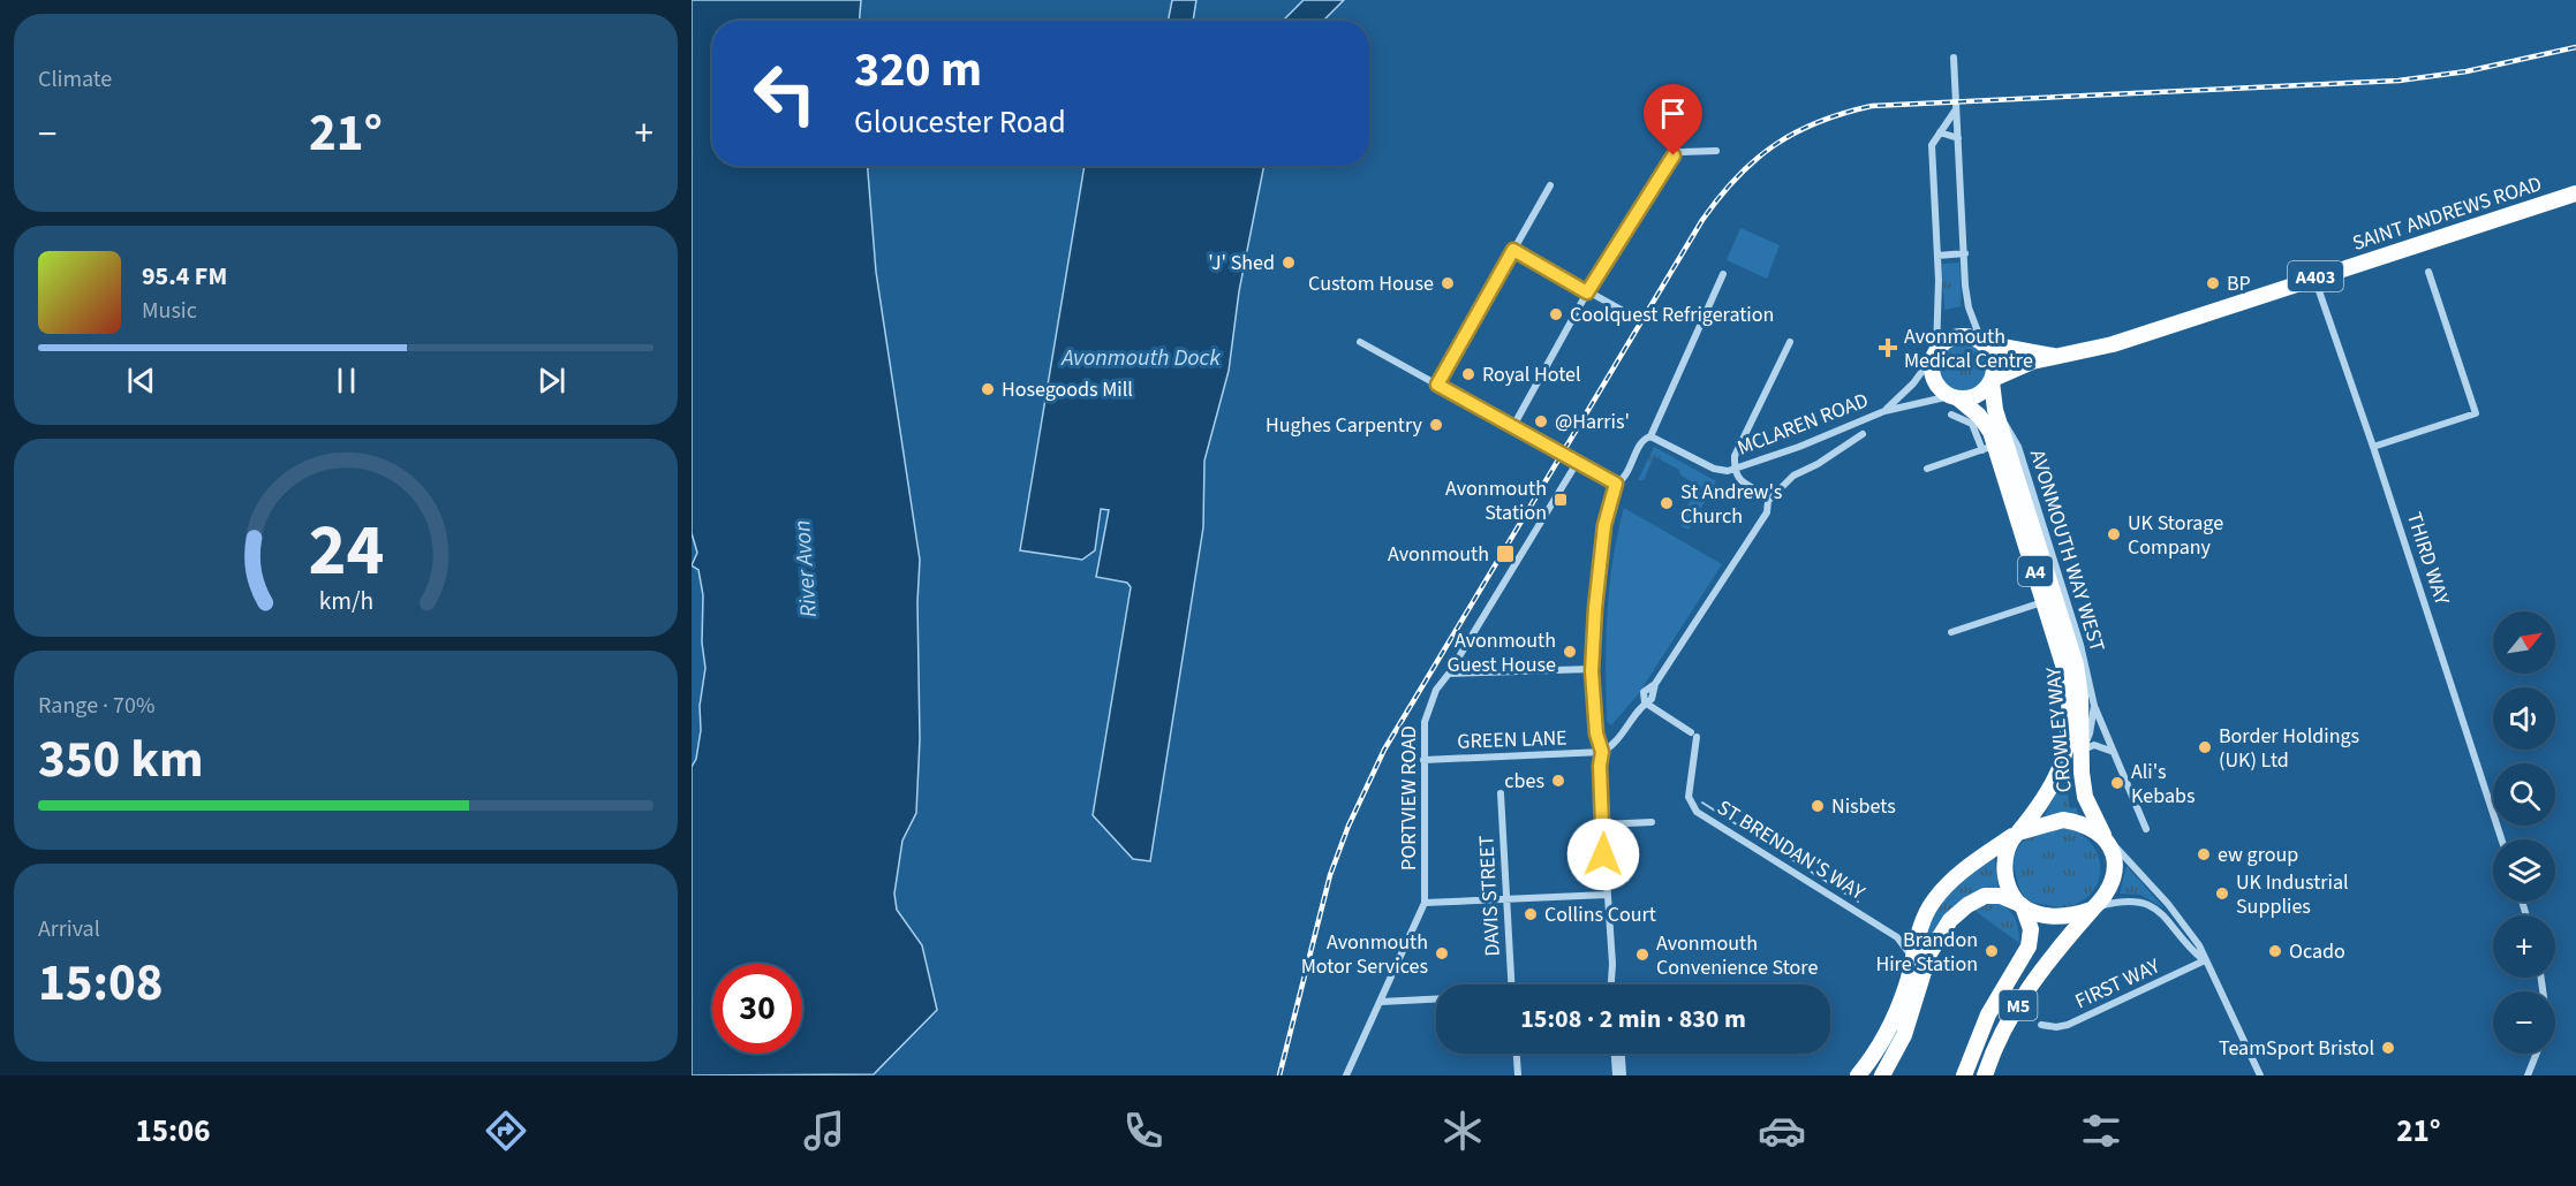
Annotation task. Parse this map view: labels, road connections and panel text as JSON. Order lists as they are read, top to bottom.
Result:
{
  "streets": {
    "highway": [
      "SAINT ANDREWS ROAD",
      "A403",
      "A4",
      "CROWLEY WAY",
      "M5"
    ],
    "street": [
      "MCLAREN ROAD",
      "AVONMOUTH WAY WEST",
      "THIRD WAY",
      "GREEN LANE",
      "PORTVIEW ROAD",
      "ST BRENDAN'S WAY",
      "DAVIS STREET",
      "FIRST WAY"
    ]
  },
  "crossings": [
    ["SAINT ANDREWS ROAD", "MCLAREN ROAD"],
    ["SAINT ANDREWS ROAD", "THIRD WAY"],
    ["SAINT ANDREWS ROAD", "CROWLEY WAY"],
    ["MCLAREN ROAD", "CROWLEY WAY"],
    ["AVONMOUTH WAY WEST", "CROWLEY WAY"],
    ["A4", "CROWLEY WAY"],
    ["A4", "ST BRENDAN'S WAY"],
    ["A4", "M5"],
    ["CROWLEY WAY", "M5"],
    ["GREEN LANE", "PORTVIEW ROAD"]
  ],
  "water": ["Avonmouth Dock", "River Avon"],
  "places": {
    "other": [
      "'J' Shed",
      "Custom House",
      "BP",
      "Coolquest Refrigeration",
      "Royal Hotel",
      "Hosegoods Mill",
      "@Harris'",
      "Hughes Carpentry",
      "St Andrew's Church",
      "UK Storage Company",
      "Avonmouth Guest House",
      "Border Holdings (UK) Ltd",
      "cbes",
      "Ali's Kebabs",
      "Nisbets",
      "ew group",
      "UK Industrial Supplies",
      "Collins Court",
      "Brandon Hire Station",
      "Ocado",
      "Avonmouth Motor Services",
      "Avonmouth Convenience Store",
      "TeamSport Bristol"
    ],
    "health": ["Avonmouth Medical Centre"],
    "transit": ["Avonmouth Station", "Avonmouth"]
  },
  "north": "top right",
  "page": {
    "tile": [
      "Climate",
      ["Range · 70%", "350 km"],
      ["Arrival", "15:08"]
    ],
    "turn": ["320 m", "Gloucester Road"],
    "heat": ["−", "21°", "+"],
    "song": ["95.4 FM", "Music"],
    "map_buttons": ["+", "−"],
    "limit": "30",
    "trip": "15:08 · 2 min · 830 m",
    "tabs": ["15:06", "21°"],
    "gauge": ["24", "km/h"]
  }
}
